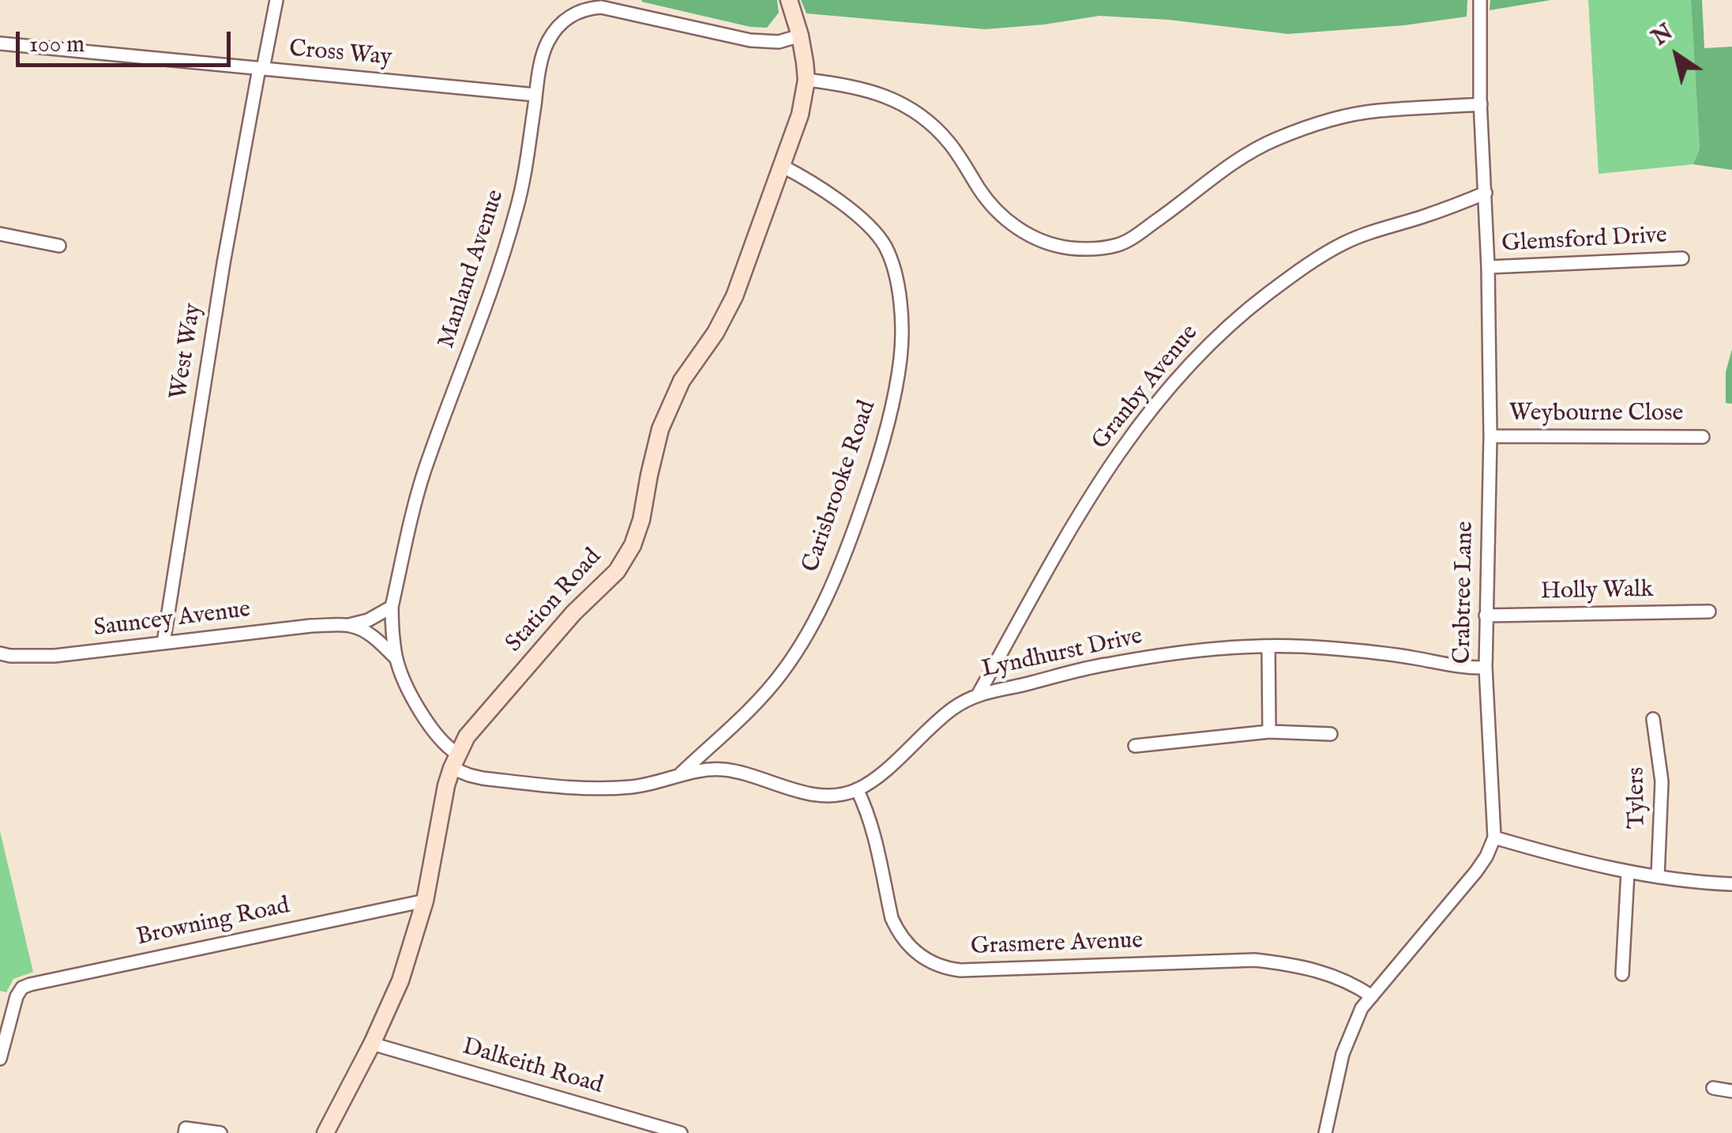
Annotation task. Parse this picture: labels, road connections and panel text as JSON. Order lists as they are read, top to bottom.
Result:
{
  "streets": {
    "main road": ["Station Road"],
    "street": [
      "Cross Way",
      "Glemsford Drive",
      "Manland Avenue",
      "West Way",
      "Granby Avenue",
      "Weybourne Close",
      "Carisbrooke Road",
      "Holly Walk",
      "Crabtree Lane",
      "Sauncey Avenue",
      "Lyndhurst Drive",
      "Tylers",
      "Browning Road",
      "Grasmere Avenue",
      "Dalkeith Road"
    ]
  },
  "crossings": [
    ["Cross Way", "Manland Avenue"],
    ["Cross Way", "West Way"],
    ["Glemsford Drive", "Crabtree Lane"],
    ["Manland Avenue", "Station Road"],
    ["Manland Avenue", "Sauncey Avenue"],
    ["Manland Avenue", "Lyndhurst Drive"],
    ["West Way", "Sauncey Avenue"],
    ["Granby Avenue", "Crabtree Lane"],
    ["Granby Avenue", "Lyndhurst Drive"],
    ["Weybourne Close", "Crabtree Lane"],
    ["Carisbrooke Road", "Station Road"],
    ["Carisbrooke Road", "Lyndhurst Drive"],
    ["Holly Walk", "Crabtree Lane"],
    ["Crabtree Lane", "Lyndhurst Drive"],
    ["Station Road", "Lyndhurst Drive"],
    ["Station Road", "Browning Road"],
    ["Station Road", "Dalkeith Road"],
    ["Lyndhurst Drive", "Grasmere Avenue"]
  ],
  "scale_bar": "100 m",
  "north": "top left"
}
